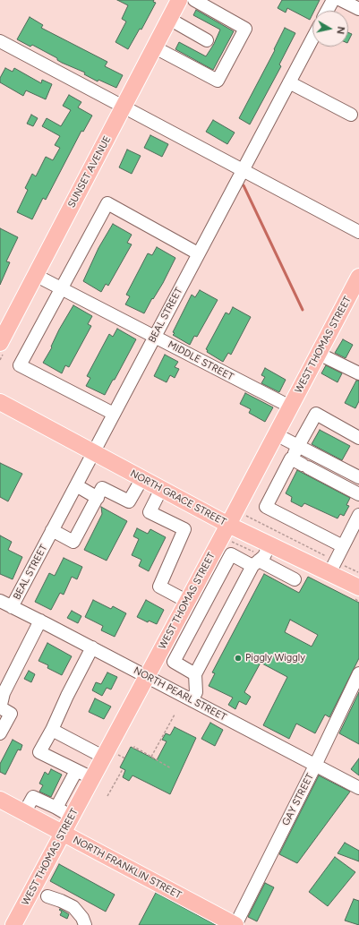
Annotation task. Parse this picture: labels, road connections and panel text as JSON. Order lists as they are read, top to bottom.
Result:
{
  "streets": {
    "main road": [
      "SUNSET AVENUE",
      "WEST THOMAS STREET",
      "NORTH GRACE STREET",
      "NORTH FRANKLIN STREET"
    ],
    "street": [
      "BEAL STREET",
      "MIDDLE STREET",
      "NORTH PEARL STREET",
      "GAY STREET"
    ]
  },
  "crossings": [
    ["SUNSET AVENUE", "MIDDLE STREET"],
    ["BEAL STREET", "MIDDLE STREET"],
    ["BEAL STREET", "NORTH GRACE STREET"],
    ["BEAL STREET", "NORTH PEARL STREET"],
    ["WEST THOMAS STREET", "MIDDLE STREET"],
    ["WEST THOMAS STREET", "NORTH GRACE STREET"],
    ["WEST THOMAS STREET", "NORTH PEARL STREET"],
    ["WEST THOMAS STREET", "NORTH FRANKLIN STREET"],
    ["NORTH PEARL STREET", "GAY STREET"],
    ["GAY STREET", "NORTH FRANKLIN STREET"]
  ],
  "places": ["Piggly Wiggly"],
  "north": "right"
}
